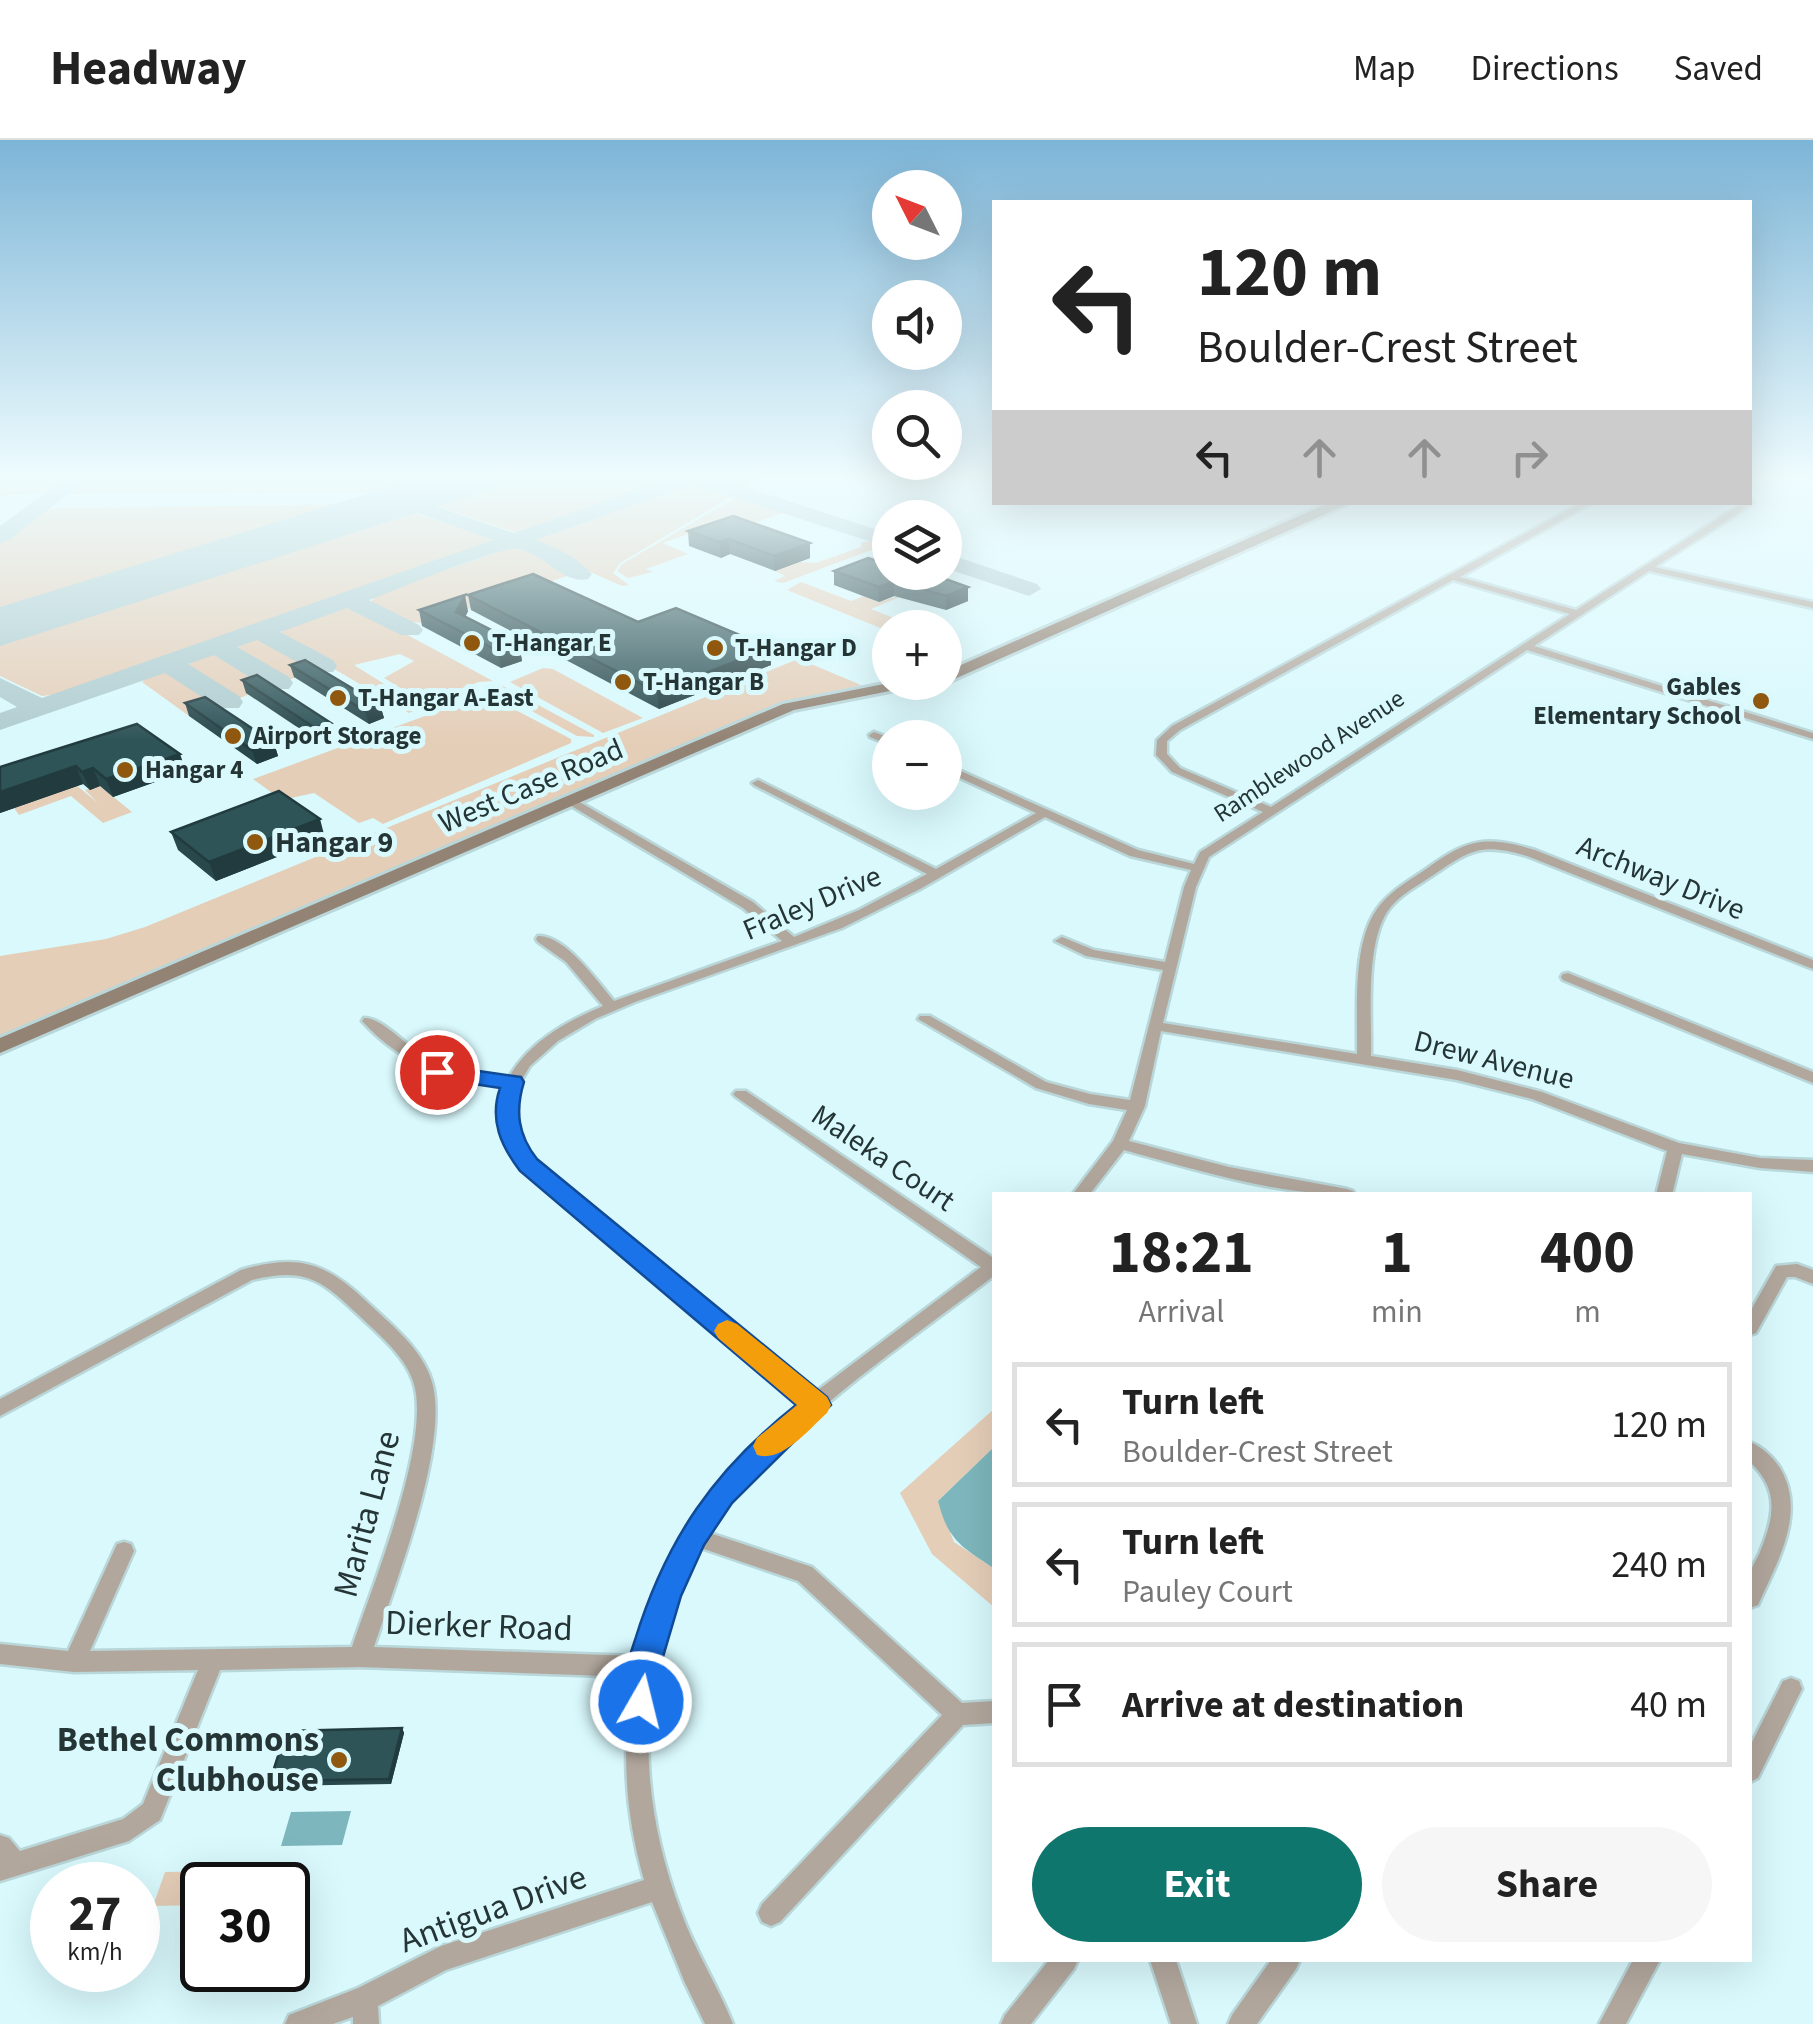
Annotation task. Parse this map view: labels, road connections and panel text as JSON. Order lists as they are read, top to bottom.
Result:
{
  "streets": {
    "main road": ["West Case Road"],
    "street": [
      "Ramblewood Avenue",
      "Archway Drive",
      "Fraley Drive",
      "Drew Avenue",
      "Maleka Court",
      "Marita Lane",
      "Dierker Road",
      "Antigua Drive"
    ]
  },
  "crossings": [
    ["Archway Drive", "Drew Avenue"],
    ["Marita Lane", "Dierker Road"]
  ],
  "places": [
    "T-Hangar E",
    "T-Hangar D",
    "T-Hangar B",
    "T-Hangar A-East",
    "Gables Elementary School",
    "Airport Storage",
    "Hangar 4",
    "Hangar 9",
    "Bethel Commons Clubhouse"
  ],
  "north": "top left",
  "page": {
    "header": "Headway",
    "nav": ["Map", "Directions", "Saved"],
    "map_buttons": ["+", "−"],
    "turn": ["120 m", "Boulder-Crest Street"],
    "eta": [
      "18:21",
      "Arrival",
      "1",
      "min",
      "400",
      "m"
    ],
    "list": [
      {
        "name": "Turn left",
        "note": "Boulder-Crest Street",
        "value": "120 m"
      },
      {
        "name": "Turn left",
        "note": "Pauley Court",
        "value": "240 m"
      },
      {
        "name": "Arrive at destination",
        "value": "40 m"
      }
    ],
    "buttons": ["Exit", "Share"],
    "speed": "27 km/h",
    "limit": "30"
  }
}
